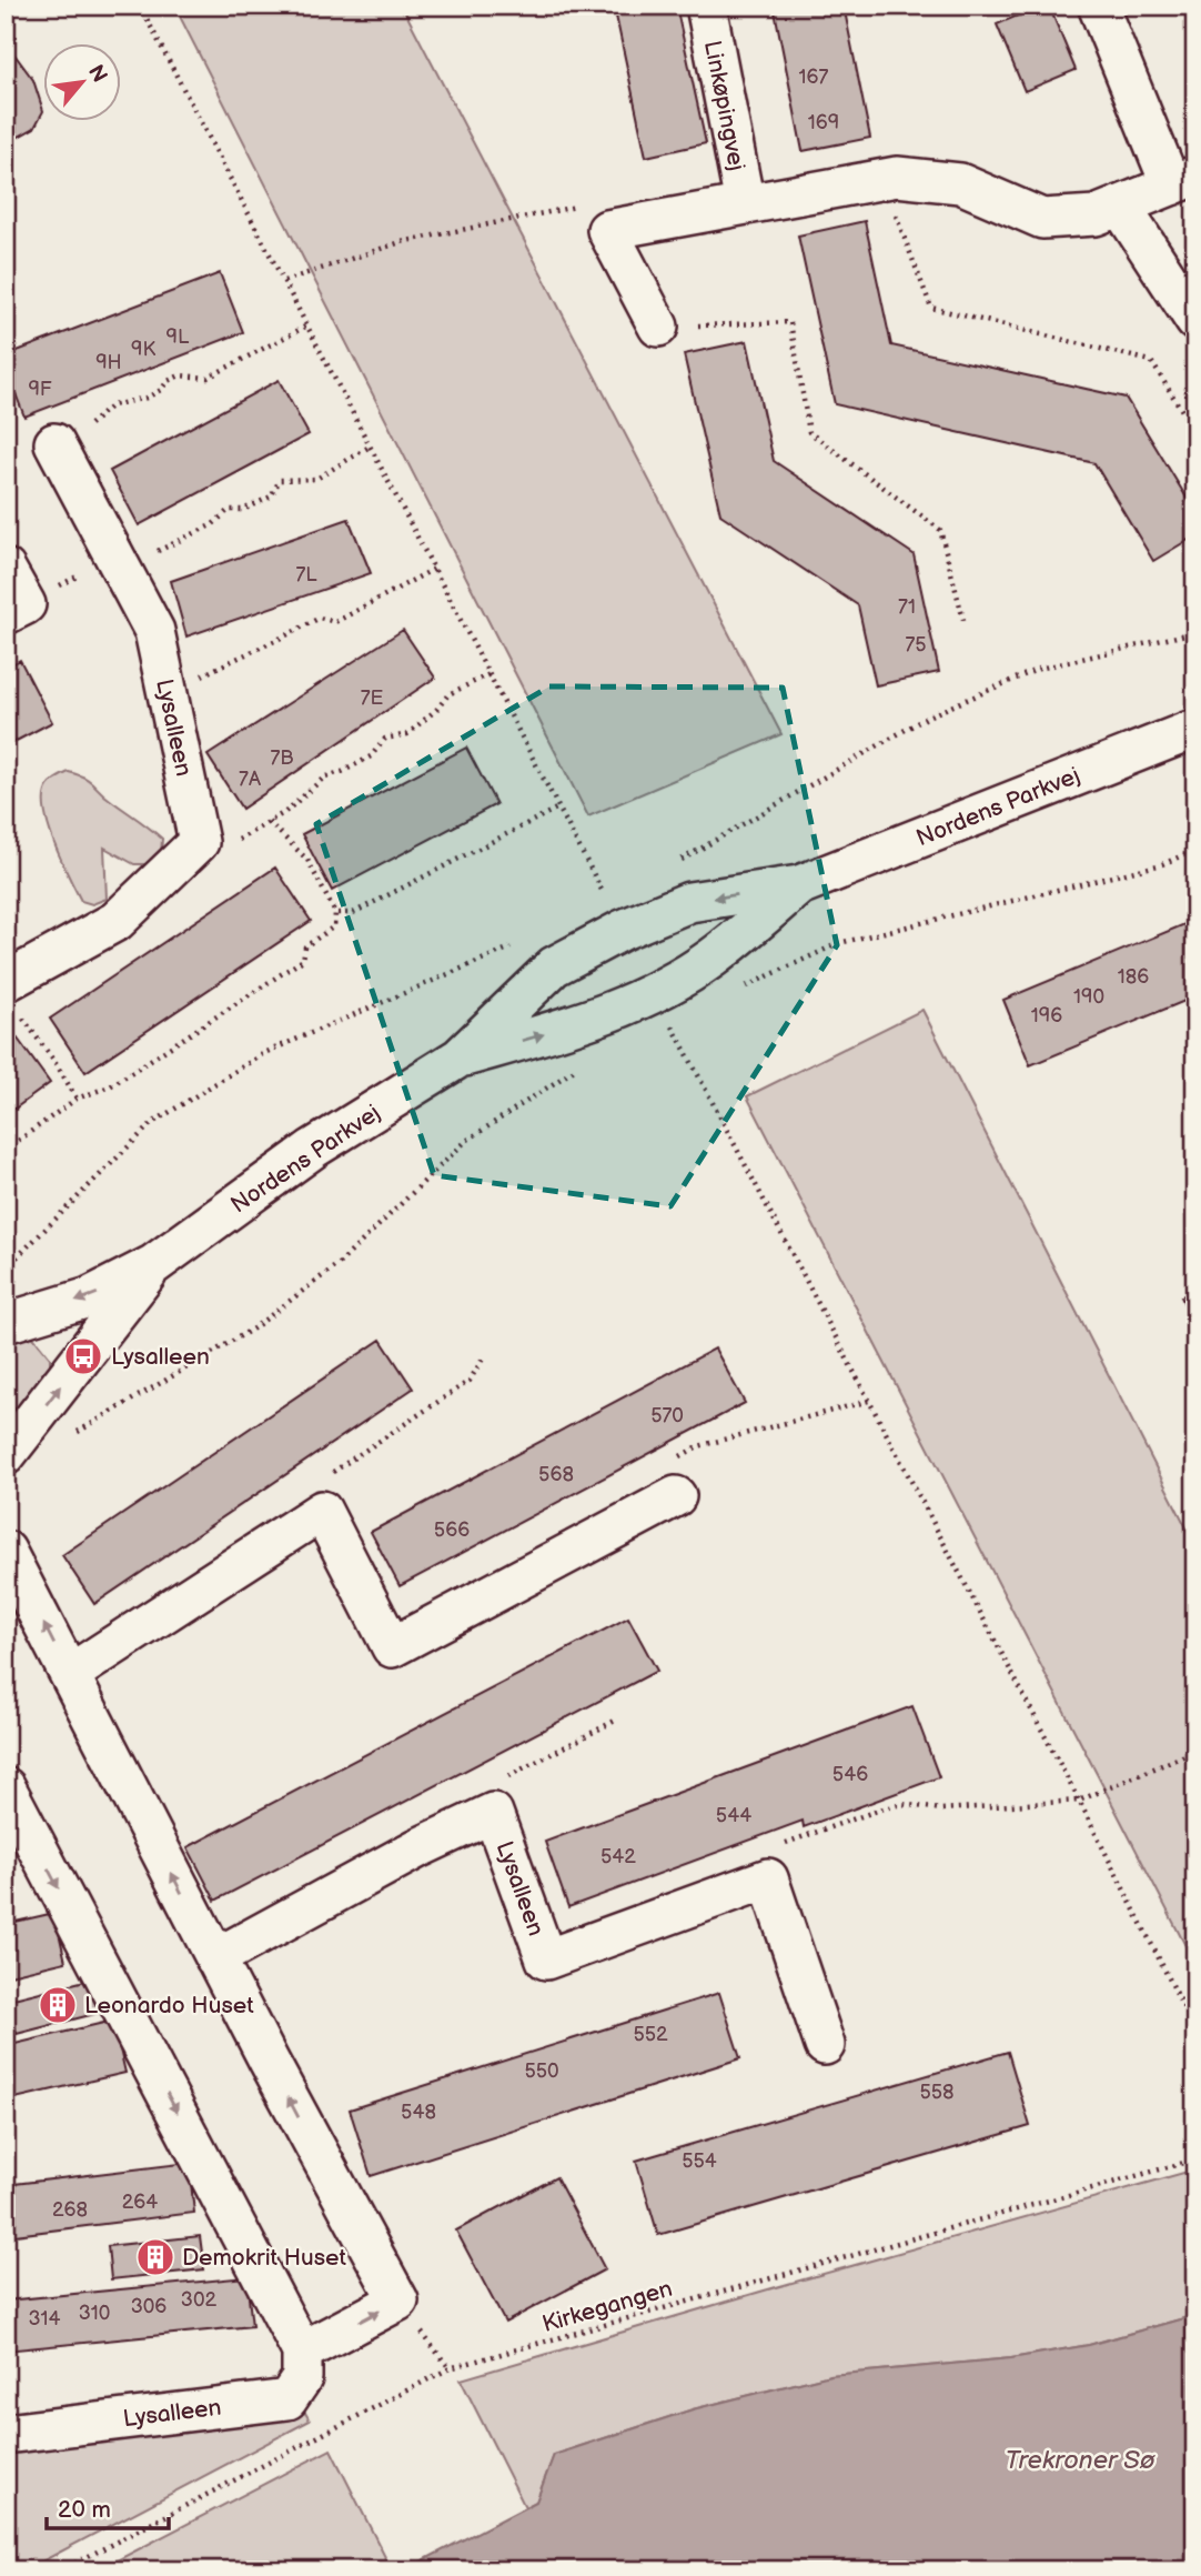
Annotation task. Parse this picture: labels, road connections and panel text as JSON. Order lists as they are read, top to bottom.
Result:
{
  "streets": {
    "street": ["Linkøpingvej", "Lysalleen", "Nordens Parkvej"],
    "path": ["Kirkegangen"]
  },
  "water": ["Trekroner Sø"],
  "places": {
    "bus stop": ["Lysalleen"],
    "building": ["Leonardo Huset", "Demokrit Huset"]
  },
  "house_numbers": [
    "167",
    "169",
    "9L",
    "9K",
    "9H",
    "9F",
    "7L",
    "71",
    "75",
    "7E",
    "7B",
    "7A",
    "186",
    "190",
    "196",
    "570",
    "568",
    "566",
    "546",
    "544",
    "542",
    "552",
    "550",
    "558",
    "548",
    "554",
    "264",
    "268",
    "302",
    "306",
    "310",
    "314"
  ],
  "scale_bar": "20 m",
  "north": "top right"
}
